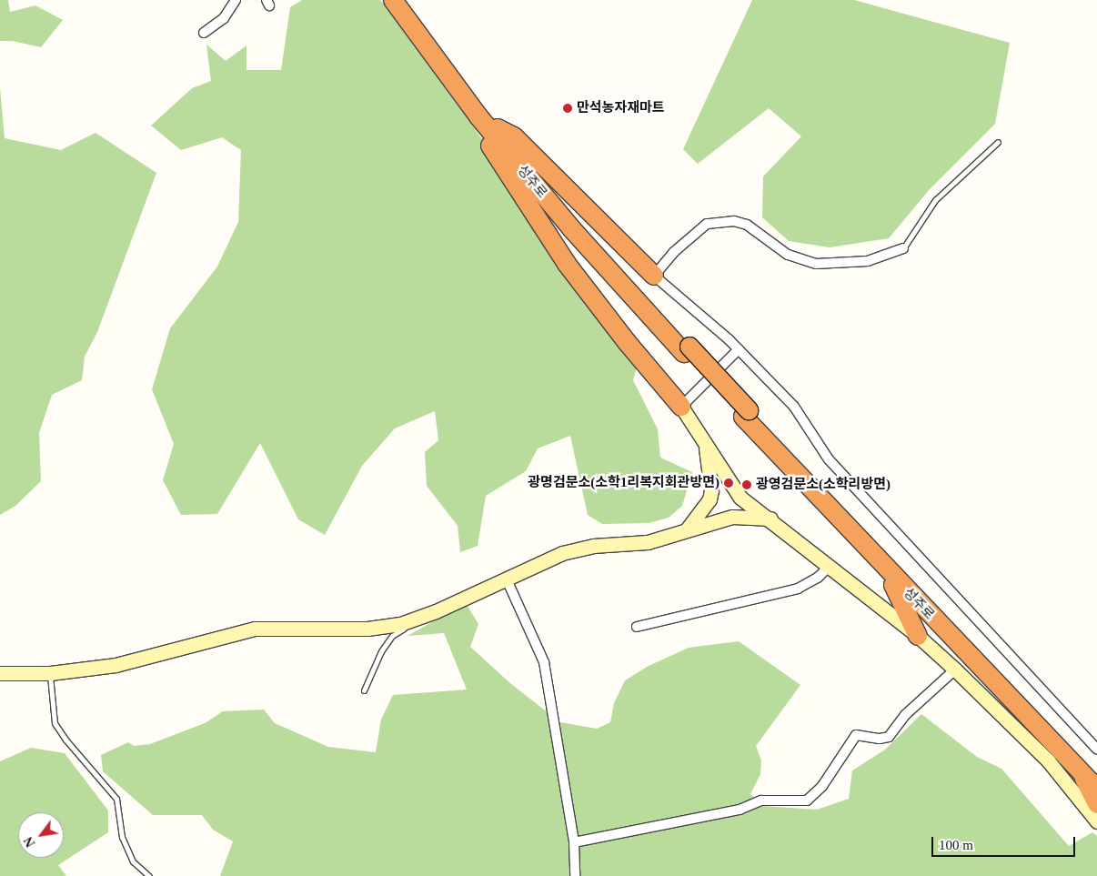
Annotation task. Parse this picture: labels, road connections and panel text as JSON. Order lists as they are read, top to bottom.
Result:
{
  "streets": {
    "highway": ["성주로"]
  },
  "places": ["만석농자재마트", "광명검문소(소학1리복지회관방면)", "광영검문소(소학리방면)"],
  "scale_bar": "100 m",
  "north": "bottom left"
}
